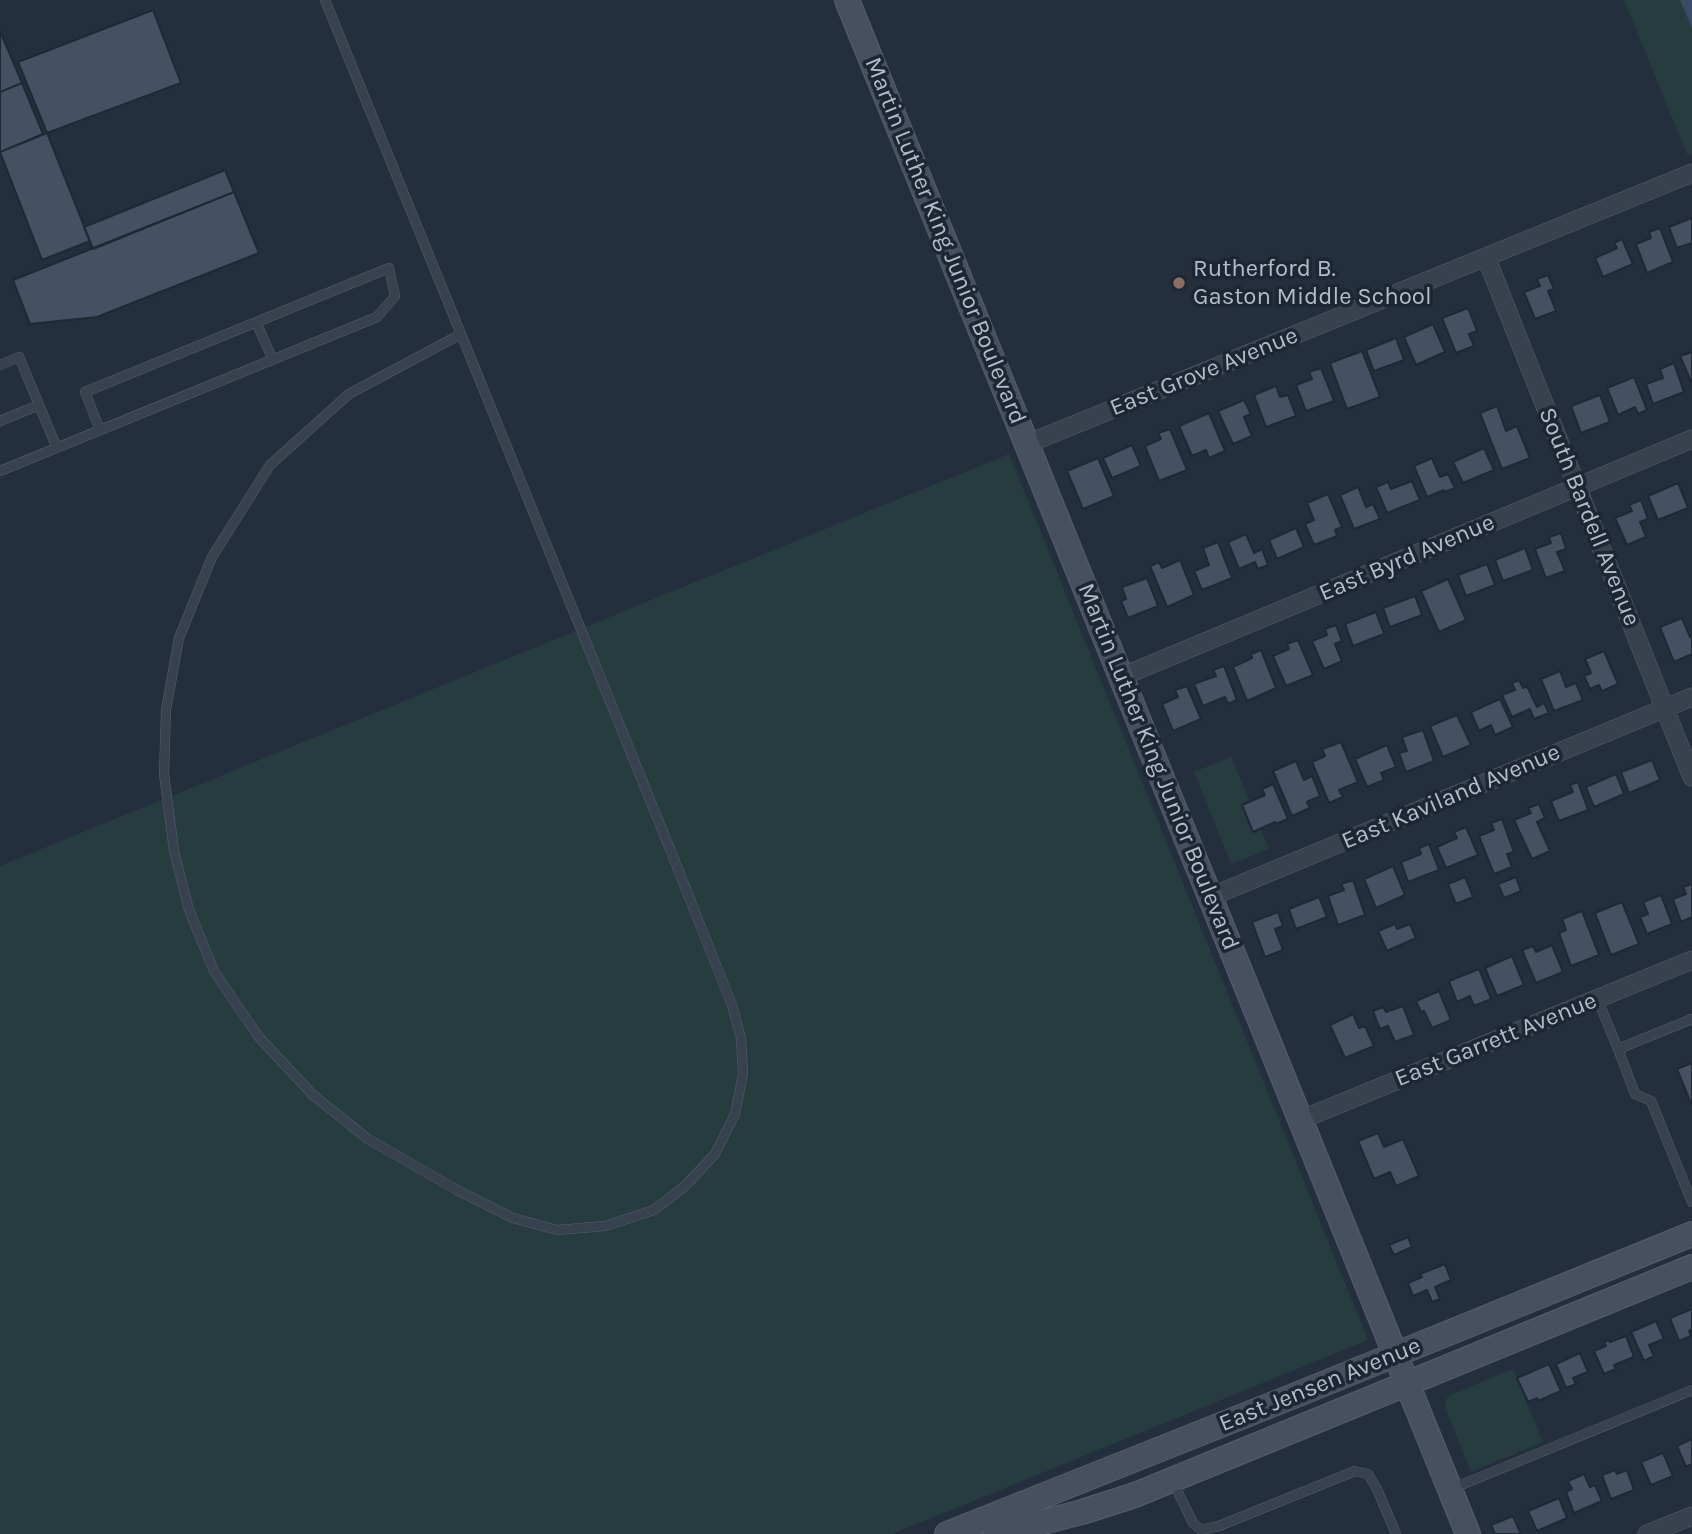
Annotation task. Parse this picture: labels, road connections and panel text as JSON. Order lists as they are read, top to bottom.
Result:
{
  "streets": {
    "street": [
      "Martin Luther King Junior Boulevard",
      "East Grove Avenue",
      "South Bardell Avenue",
      "East Byrd Avenue",
      "East Kaviland Avenue",
      "East Garrett Avenue",
      "East Jensen Avenue"
    ]
  },
  "crossings": [
    ["Martin Luther King Junior Boulevard", "East Grove Avenue"],
    ["Martin Luther King Junior Boulevard", "East Byrd Avenue"],
    ["Martin Luther King Junior Boulevard", "East Kaviland Avenue"],
    ["Martin Luther King Junior Boulevard", "East Garrett Avenue"],
    ["Martin Luther King Junior Boulevard", "East Jensen Avenue"],
    ["East Grove Avenue", "South Bardell Avenue"],
    ["South Bardell Avenue", "East Byrd Avenue"],
    ["South Bardell Avenue", "East Kaviland Avenue"]
  ],
  "places": ["Rutherford B. Gaston Middle School"]
}
